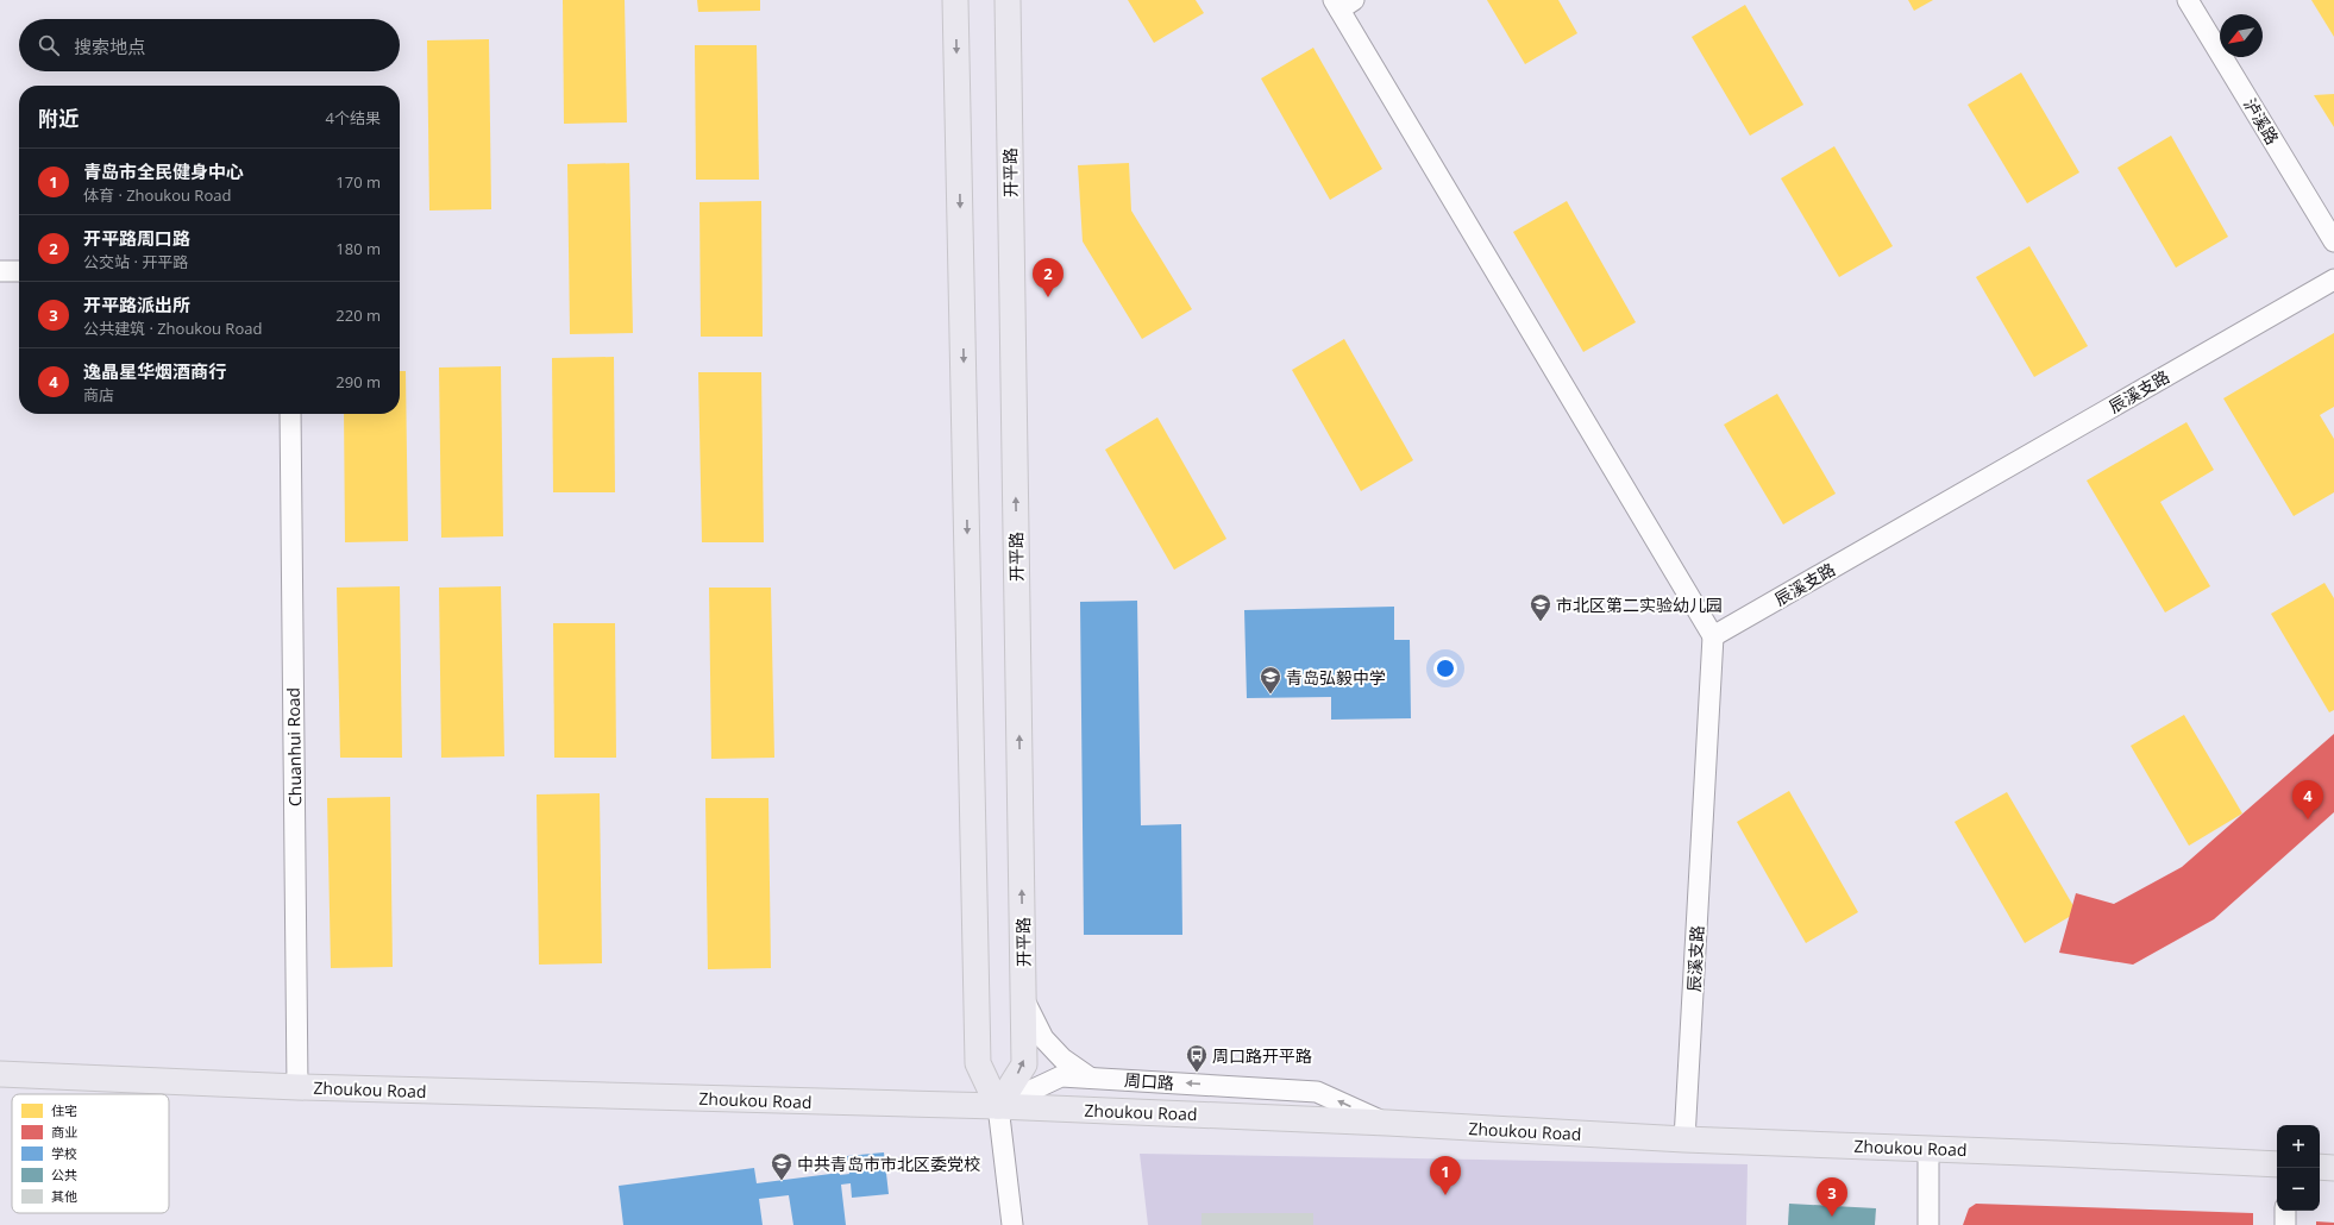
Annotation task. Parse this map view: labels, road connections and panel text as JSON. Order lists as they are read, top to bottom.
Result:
{
  "streets": {
    "main road": ["开平路", "Zhoukou Road"],
    "street": [
      "泸溪路",
      "辰溪支路",
      "Chuanhui Road",
      "周口路"
    ]
  },
  "crossings": [
    ["开平路", "周口路"],
    ["开平路", "Zhoukou Road"],
    ["辰溪支路", "Zhoukou Road"],
    ["Chuanhui Road", "Zhoukou Road"],
    ["周口路", "Zhoukou Road"]
  ],
  "one_way": ["周口路"],
  "places": {
    "school or university": ["市北区第二实验幼儿园", "青岛弘毅中学", "中共青岛市市北区委党校"],
    "bus stop": ["周口路开平路"]
  },
  "legend": [
    "住宅",
    "商业",
    "学校",
    "公共",
    "其他"
  ],
  "north": "bottom left",
  "page": {
    "search": "搜索地点",
    "heading": ["附近", "4个结果"],
    "list": [
      {
        "mark": "1",
        "name": "青岛市全民健身中心",
        "note": "体育 · Zhoukou Road",
        "value": "170 m"
      },
      {
        "mark": "2",
        "name": "开平路周口路",
        "note": "公交站 · 开平路",
        "value": "180 m"
      },
      {
        "mark": "3",
        "name": "开平路派出所",
        "note": "公共建筑 · Zhoukou Road",
        "value": "220 m"
      },
      {
        "mark": "4",
        "name": "逸晶星华烟酒商行",
        "note": "商店",
        "value": "290 m"
      }
    ],
    "pins": [
      "2",
      "4",
      "1",
      "3"
    ],
    "map_buttons": ["+", "−"]
  }
}
